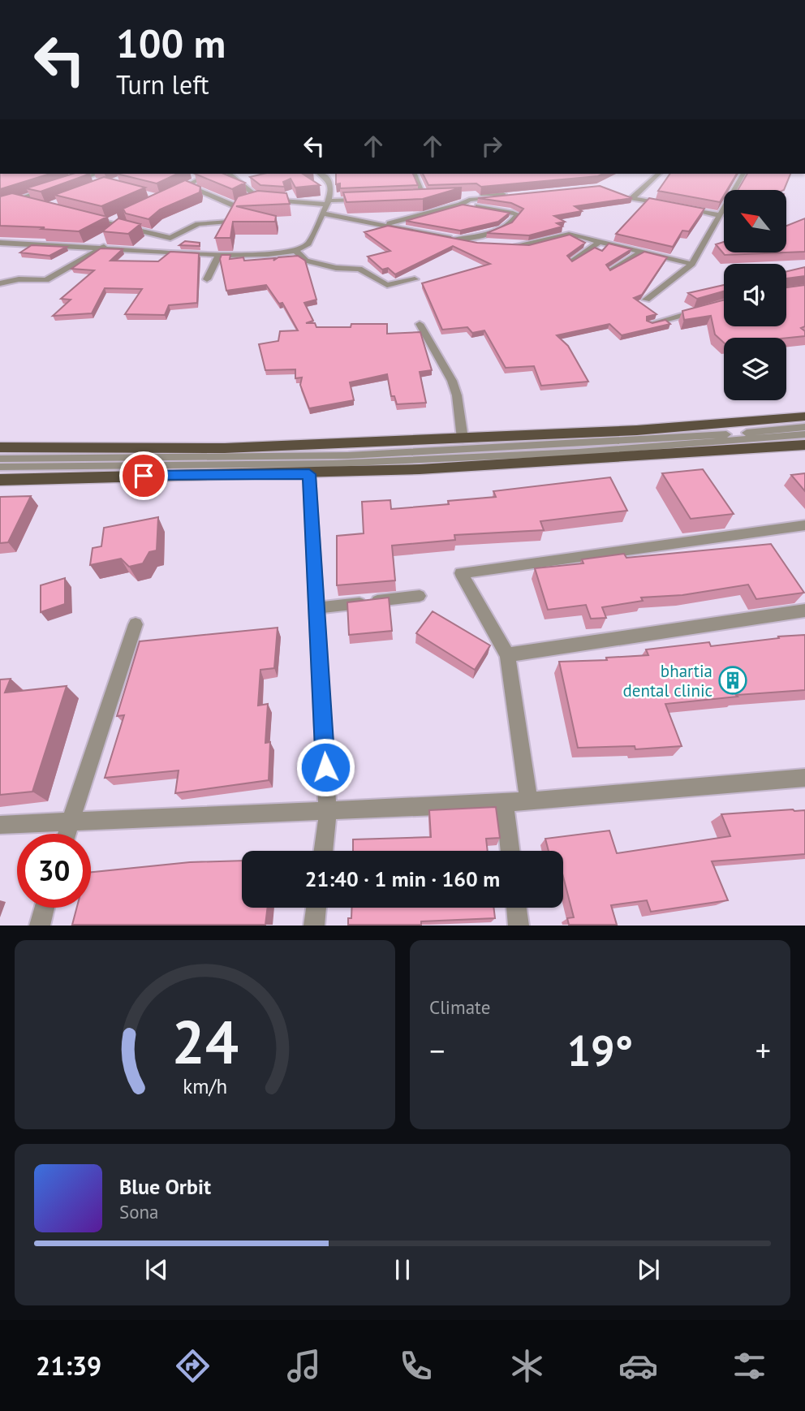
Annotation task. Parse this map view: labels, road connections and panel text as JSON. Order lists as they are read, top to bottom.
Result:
{
  "places": {
    "building": ["bhartia dental clinic"]
  },
  "north": "top left",
  "page": {
    "turn": ["100 m", "Turn left"],
    "limit": "30",
    "trip": "21:40 · 1 min · 160 m",
    "tile": "Climate",
    "heat": ["−", "19°", "+"],
    "song": ["Blue Orbit", "Sona"],
    "tabs": "21:39",
    "gauge": ["24", "km/h"]
  }
}
